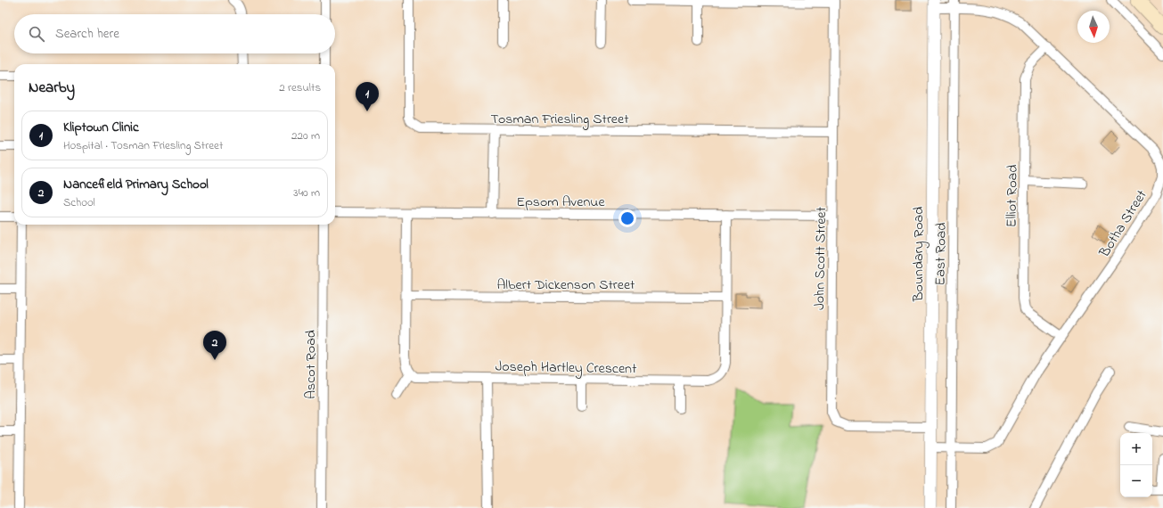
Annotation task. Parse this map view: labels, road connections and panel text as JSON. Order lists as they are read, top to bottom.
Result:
{
  "streets": {
    "street": [
      "Tosman Friesling Street",
      "Elliot Road",
      "Epsom Avenue",
      "Botha Street",
      "Boundary Road",
      "East Road",
      "John Scott Street",
      "Albert Dickenson Street",
      "Ascot Road",
      "Joseph Hartley Crescent"
    ]
  },
  "crossings": [
    ["Tosman Friesling Street", "John Scott Street"],
    ["Elliot Road", "Botha Street"],
    ["Epsom Avenue", "John Scott Street"],
    ["Epsom Avenue", "Joseph Hartley Crescent"],
    ["Botha Street", "Boundary Road"],
    ["Botha Street", "East Road"],
    ["Boundary Road", "John Scott Street"],
    ["Albert Dickenson Street", "Joseph Hartley Crescent"]
  ],
  "north": "bottom",
  "page": {
    "search": "Search here",
    "heading": ["Nearby", "2 results"],
    "pins": ["1", "2"],
    "list": [
      {
        "mark": "1",
        "name": "Kliptown Clinic",
        "note": "Hospital · Tosman Friesling Street",
        "value": "220 m"
      },
      {
        "mark": "2",
        "name": "Nancefield Primary School",
        "note": "School",
        "value": "340 m"
      }
    ],
    "map_buttons": ["+", "−"]
  }
}
